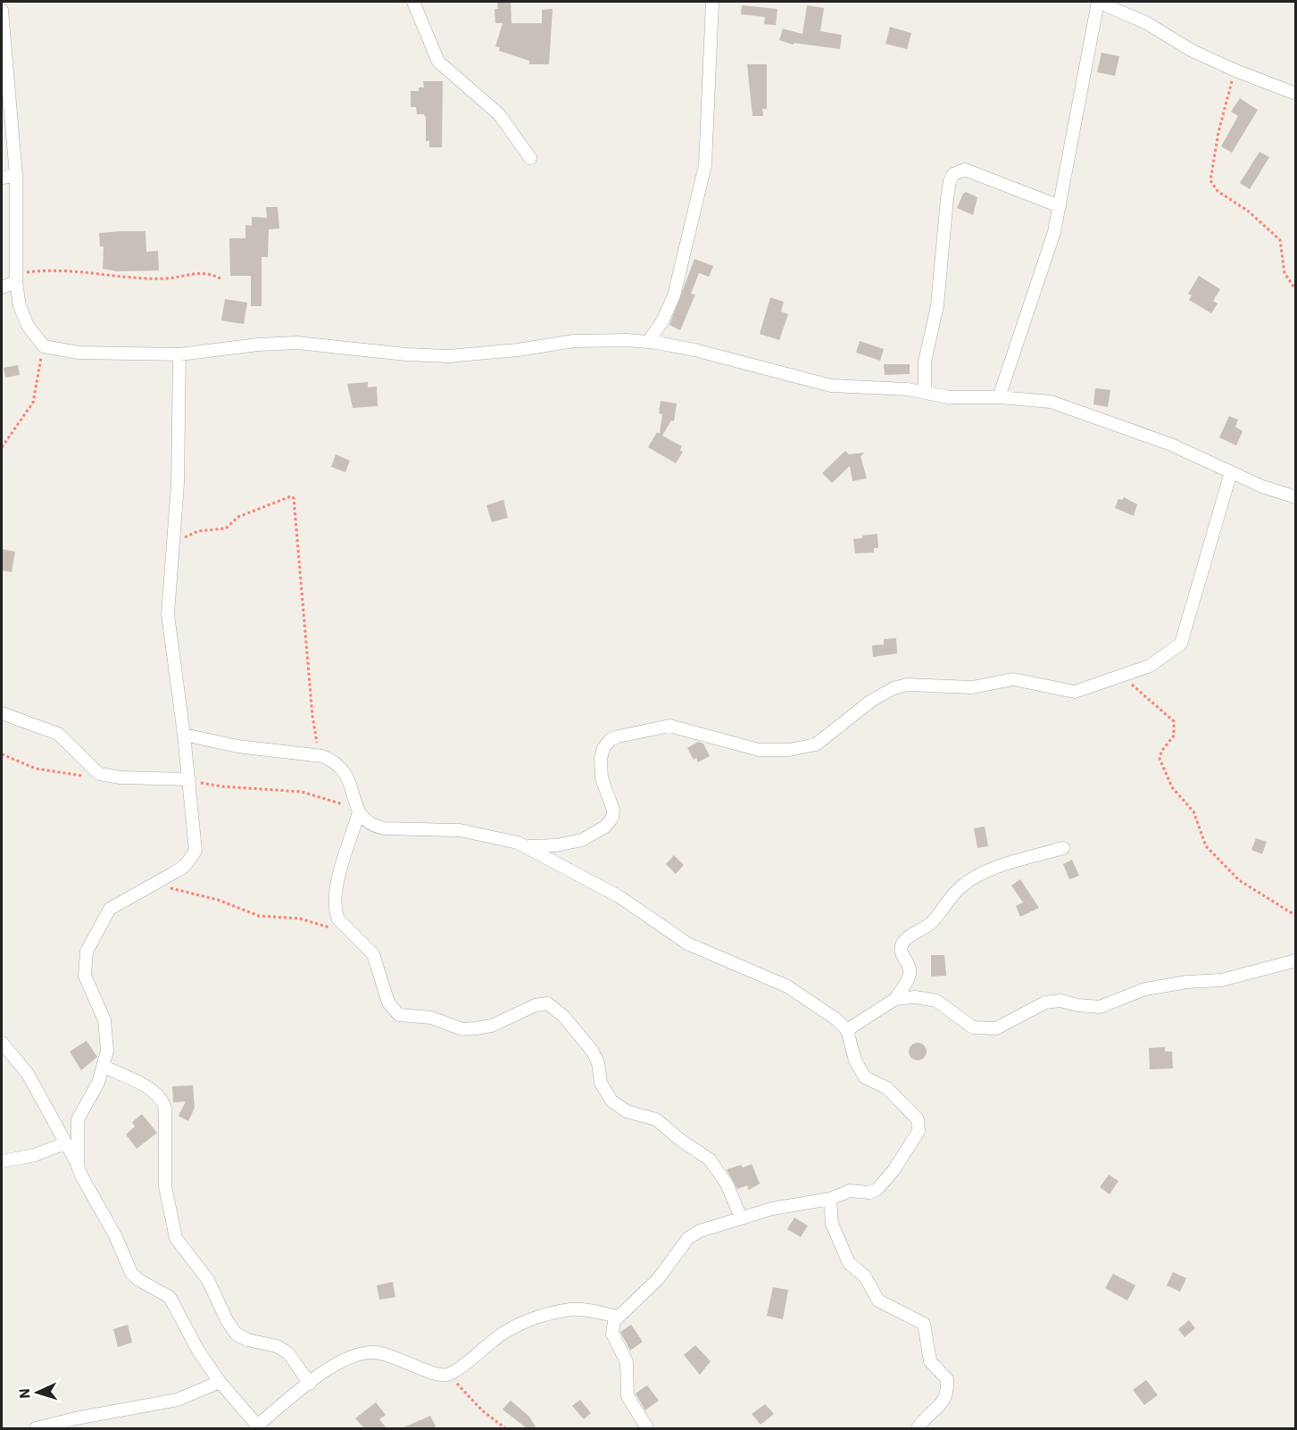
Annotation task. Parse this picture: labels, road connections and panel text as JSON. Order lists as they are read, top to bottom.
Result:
{
  "north": "left"
}
